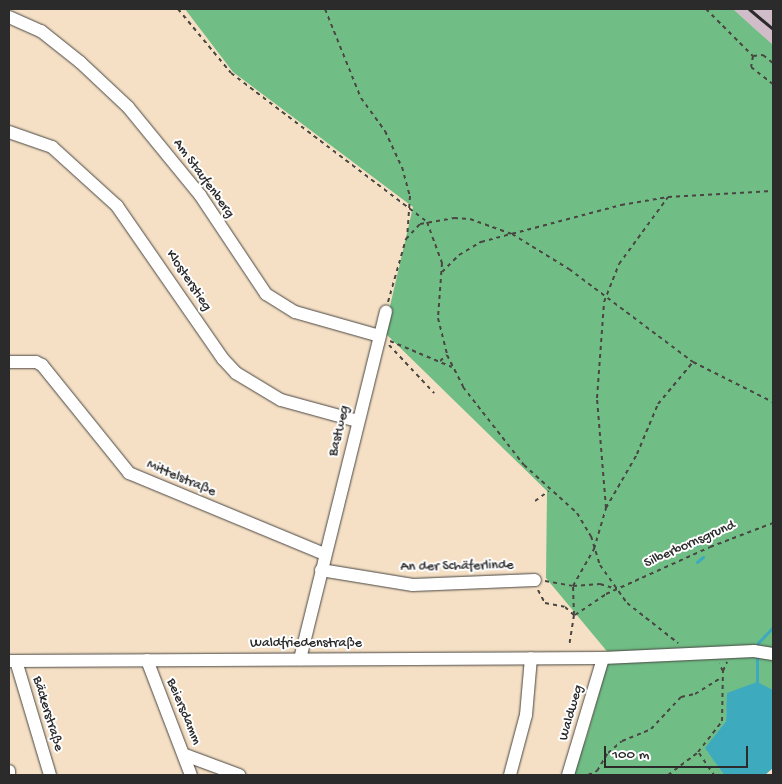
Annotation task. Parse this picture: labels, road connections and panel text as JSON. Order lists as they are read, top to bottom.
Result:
{
  "streets": {
    "street": [
      "Am Staufenberg",
      "Klosterstieg",
      "Bastweg",
      "Mittelstraße",
      "An der Schäferlinde",
      "Waldfriedenstraße",
      "Beiersdamm",
      "Waldweg",
      "Bäckerstraße"
    ],
    "path": ["Silberbornsgrund"]
  },
  "crossings": [
    ["Am Staufenberg", "Bastweg"],
    ["Klosterstieg", "Bastweg"],
    ["Bastweg", "Mittelstraße"],
    ["Bastweg", "An der Schäferlinde"],
    ["Bastweg", "Waldfriedenstraße"],
    ["Waldfriedenstraße", "Beiersdamm"],
    ["Waldfriedenstraße", "Waldweg"],
    ["Waldfriedenstraße", "Bäckerstraße"]
  ],
  "scale_bar": "100 m"
}
